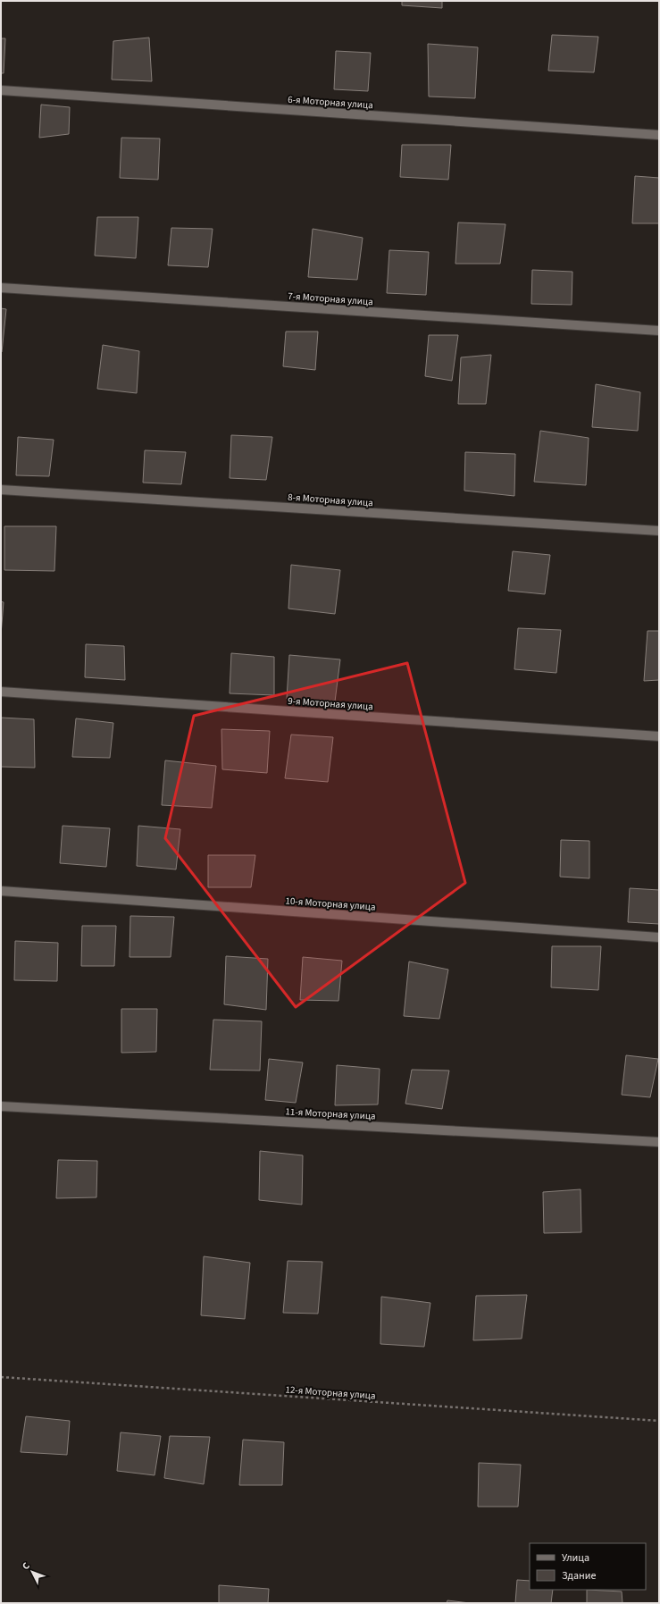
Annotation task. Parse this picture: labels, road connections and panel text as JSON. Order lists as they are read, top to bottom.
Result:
{
  "streets": {
    "street": [
      "6-я Моторная улица",
      "7-я Моторная улица",
      "8-я Моторная улица",
      "9-я Моторная улица",
      "10-я Моторная улица",
      "11-я Моторная улица"
    ],
    "path": ["12-я Моторная улица"]
  },
  "legend": ["Улица", "Здание"],
  "north": "top left"
}
